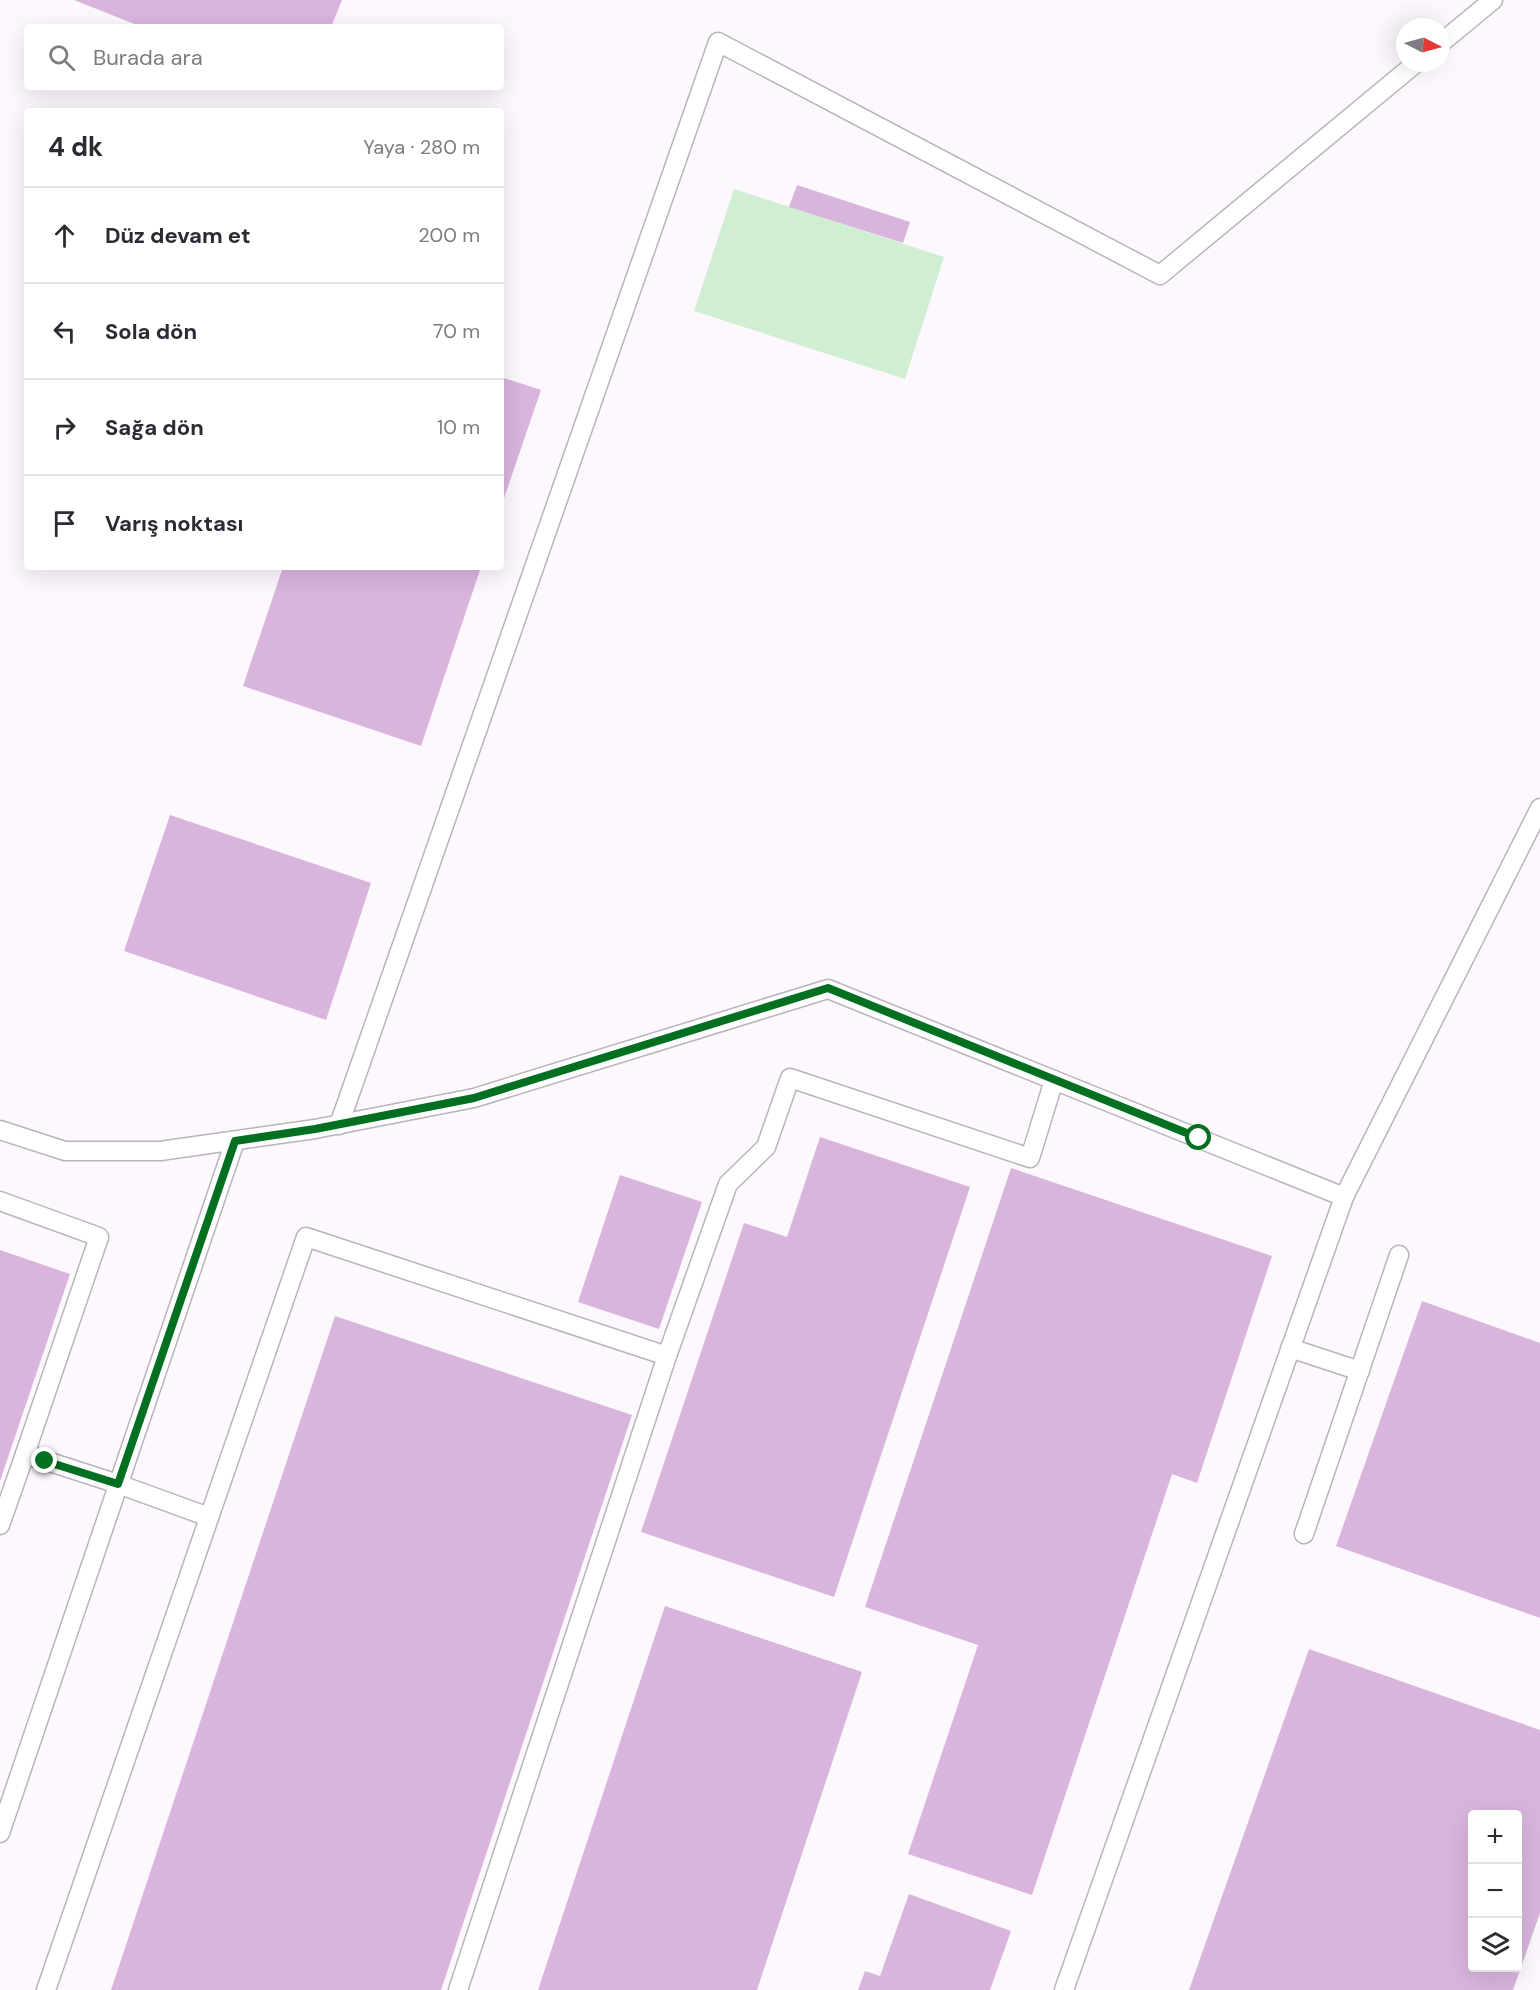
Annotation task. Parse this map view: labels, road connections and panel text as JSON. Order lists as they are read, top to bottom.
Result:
{
  "north": "right",
  "page": {
    "search": "Burada ara",
    "heading": ["4 dk", "Yaya · 280 m"],
    "list": [
      ["Düz devam et", "200 m"],
      ["Sola dön", "70 m"],
      ["Sağa dön", "10 m"],
      "Varış noktası"
    ],
    "map_buttons": ["+", "−"]
  }
}
